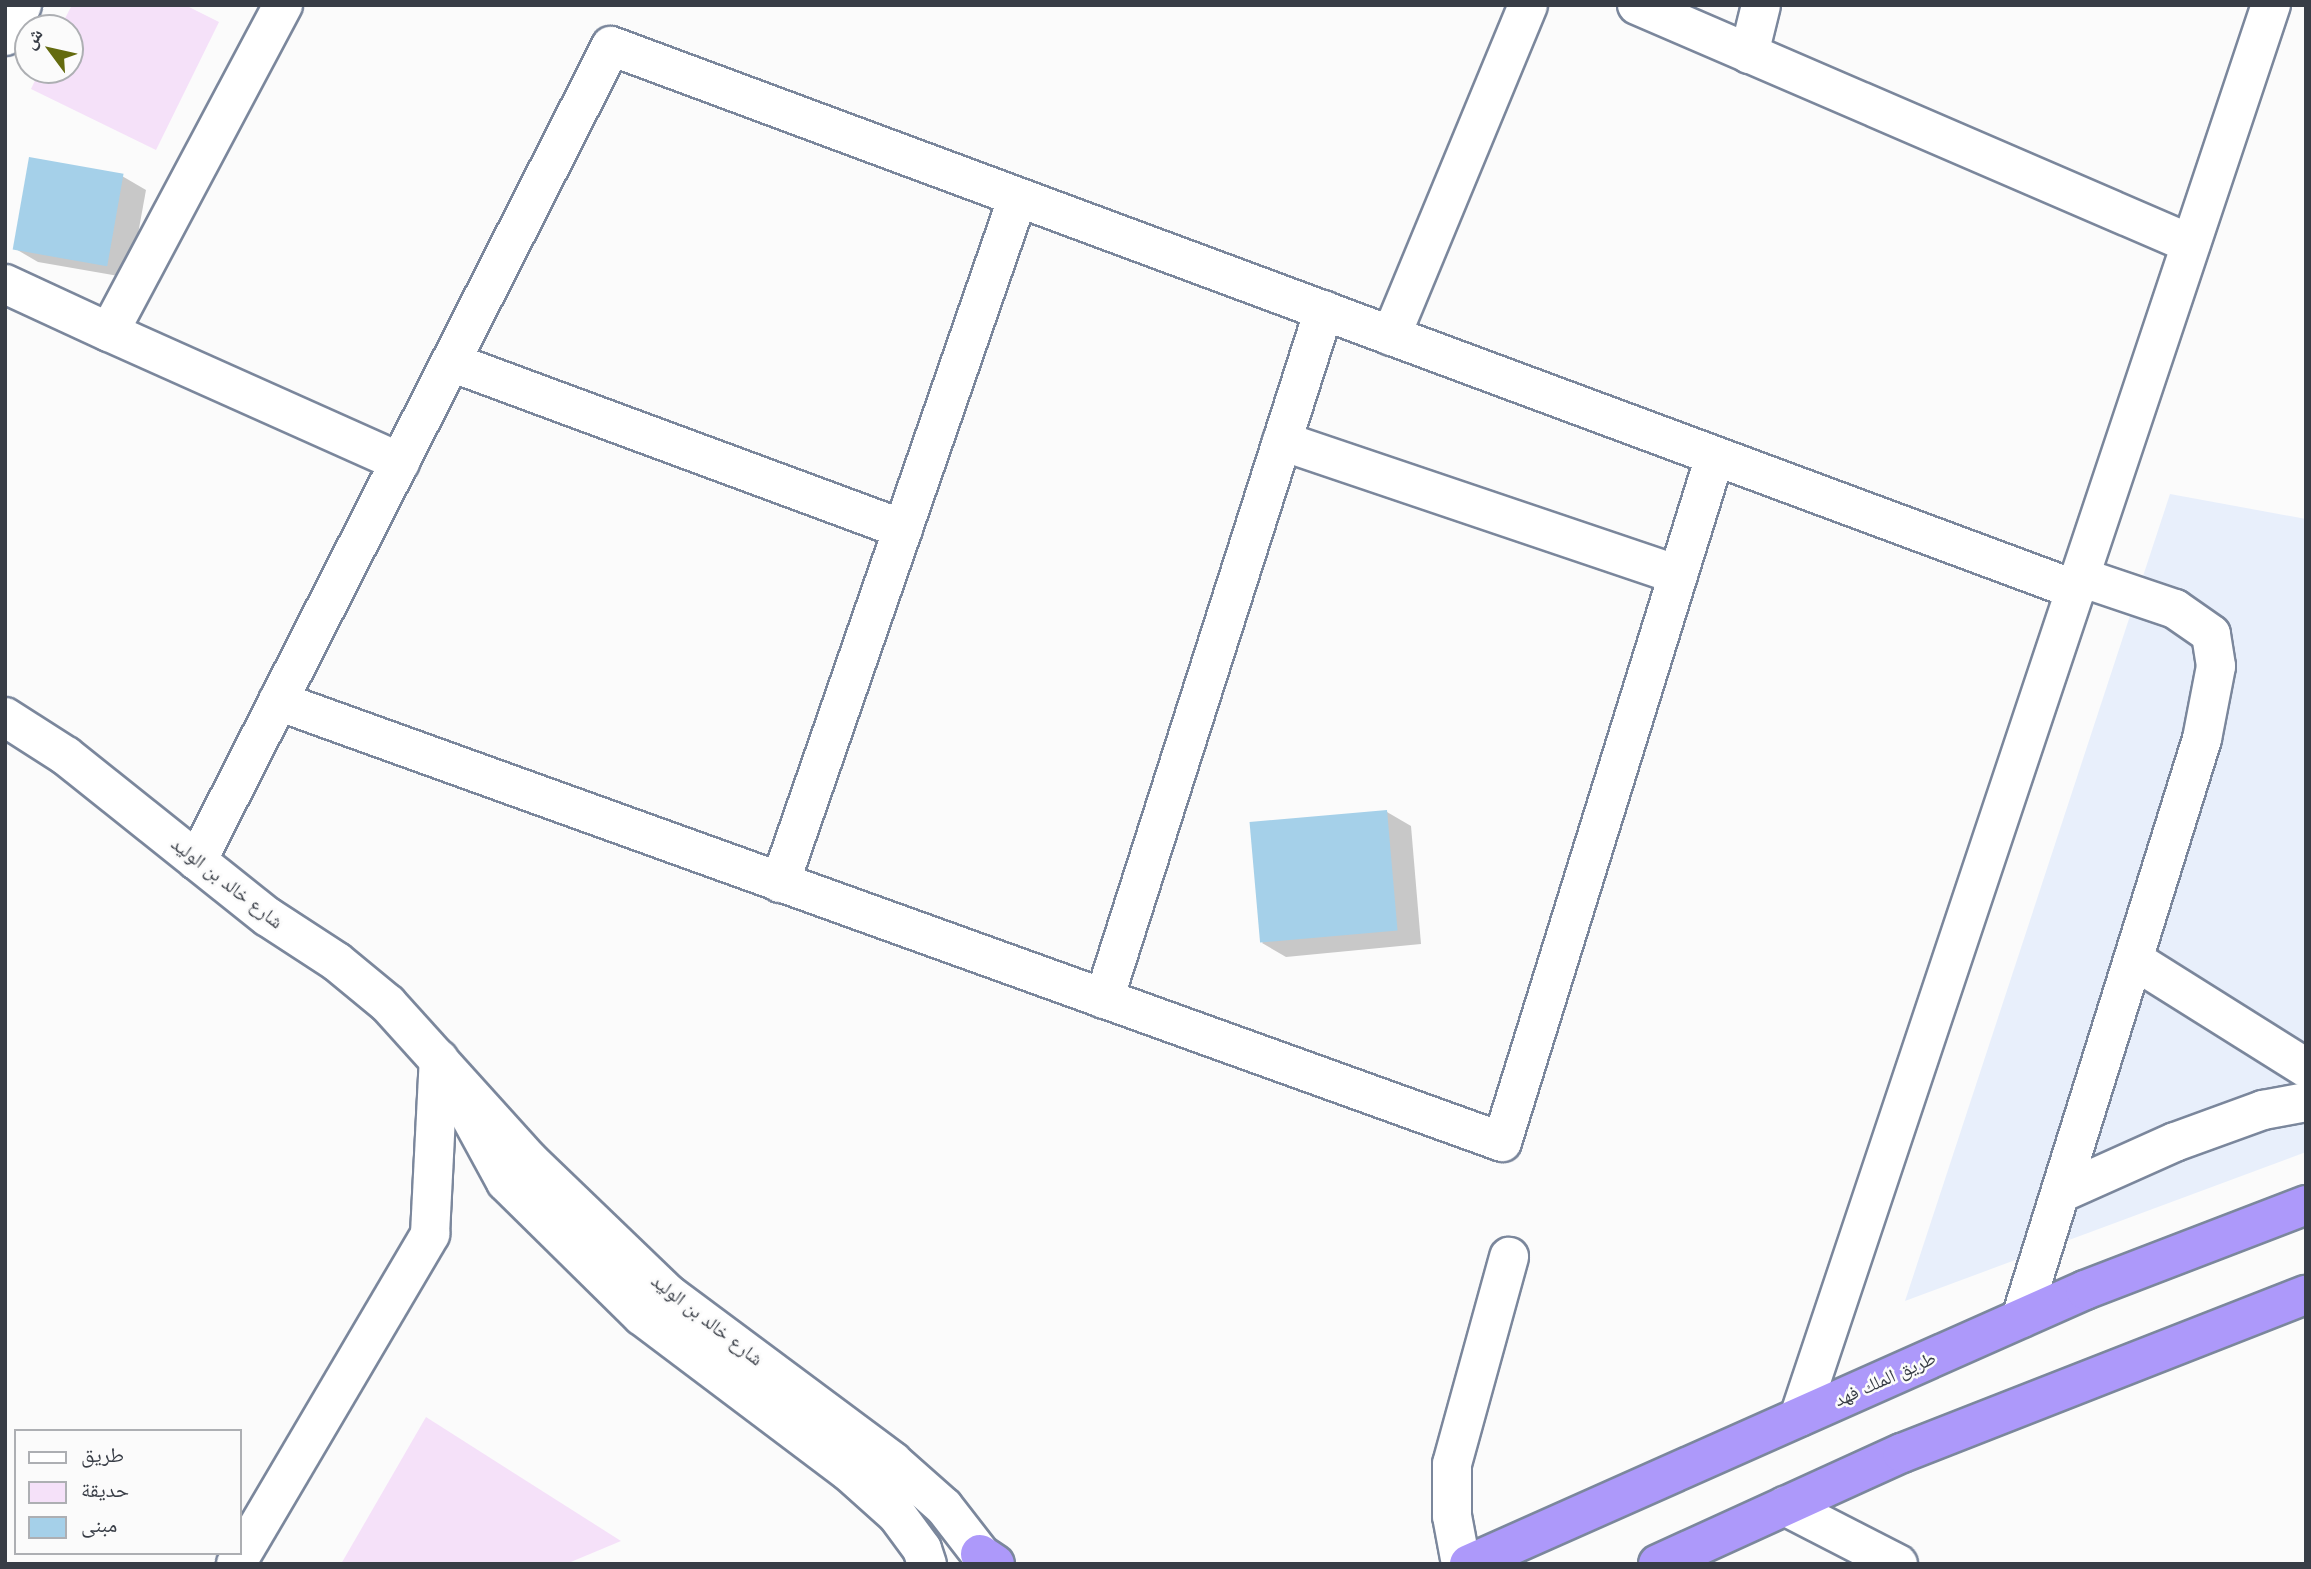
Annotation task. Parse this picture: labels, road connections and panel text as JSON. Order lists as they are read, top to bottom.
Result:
{
  "streets": {
    "highway": ["طريق الملك فهد"],
    "street": ["شارع خالد بن الوليد"]
  },
  "legend": ["طريق", "حديقة", "مبنى"],
  "north": "top left"
}
